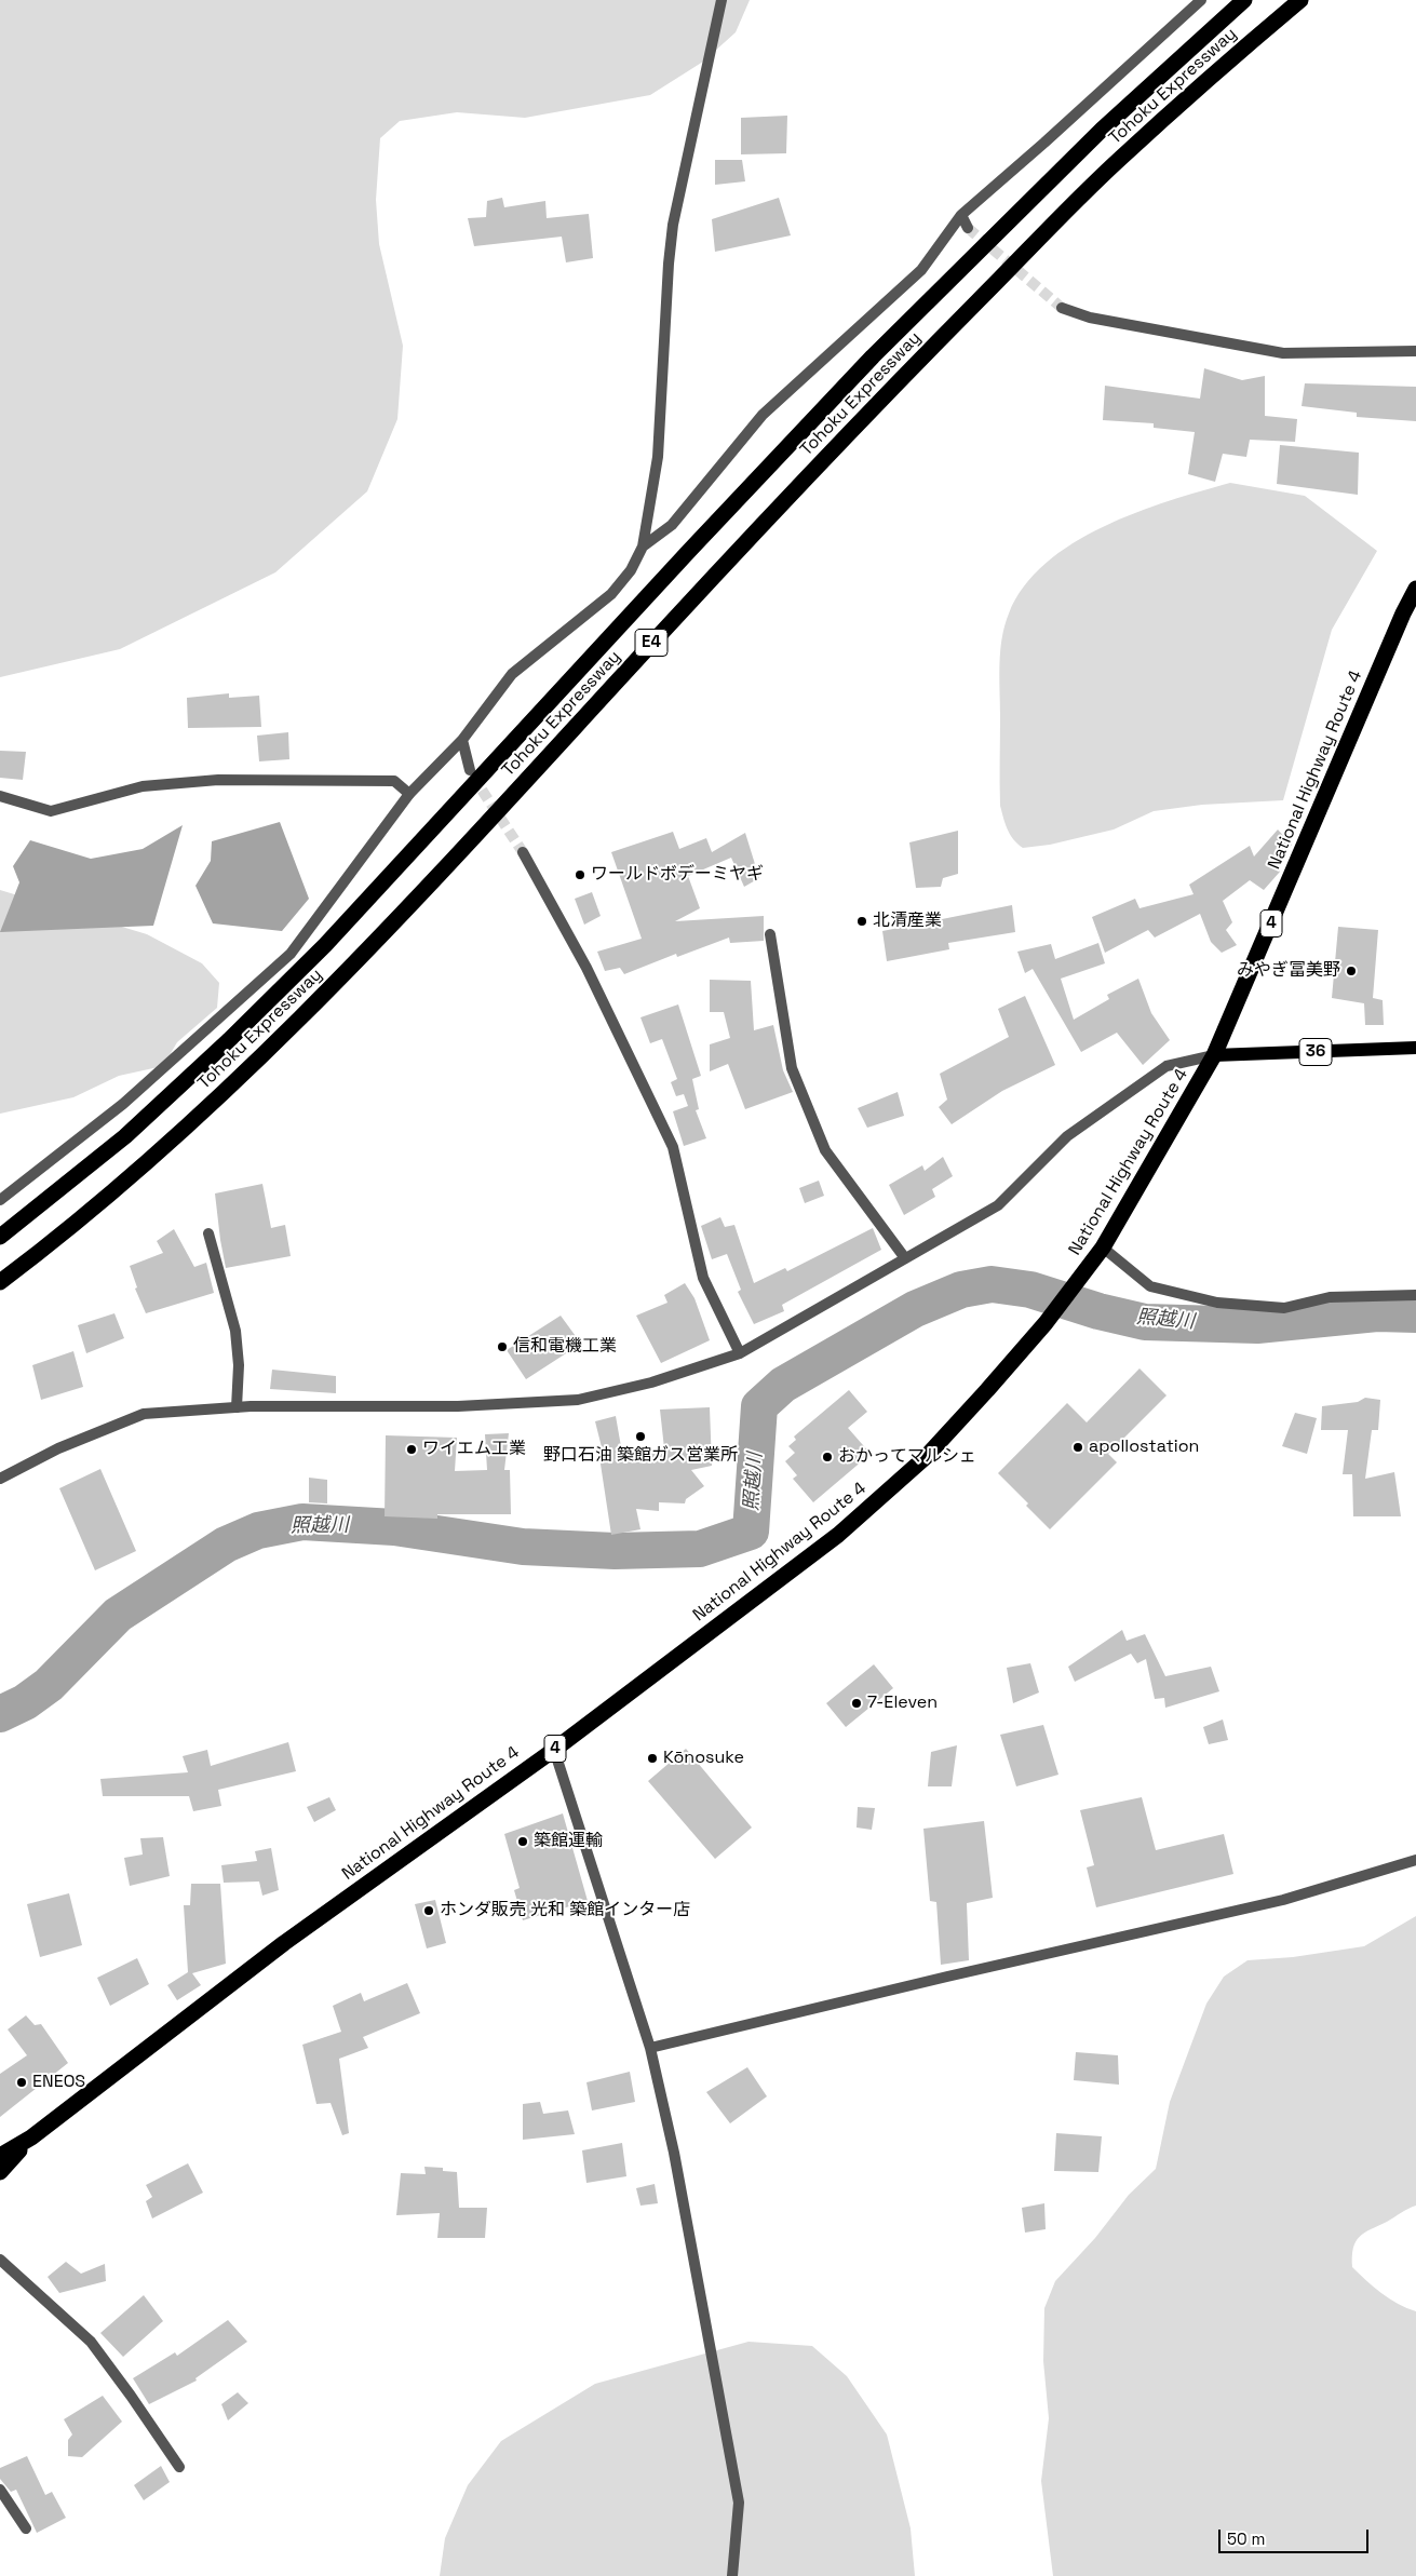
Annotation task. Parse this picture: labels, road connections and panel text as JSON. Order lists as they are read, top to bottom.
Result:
{
  "streets": {
    "highway": [
      "Tohoku Expressway",
      "E4",
      "National Highway Route 4",
      "4"
    ],
    "main road": ["36"]
  },
  "crossings": [
    ["National Highway Route 4", "36"]
  ],
  "water": ["照越川"],
  "places": [
    "ワールドボデーミヤギ",
    "北清産業",
    "みやぎ冨美野",
    "信和電機工業",
    "野口石油 築館ガス営業所",
    "apollostation",
    "ワイエム工業",
    "おかってマルシェ",
    "7-Eleven",
    "Kōnosuke",
    "築館運輸",
    "ホンダ販売 光和 築館インター店",
    "ENEOS"
  ],
  "scale_bar": "50 m"
}
